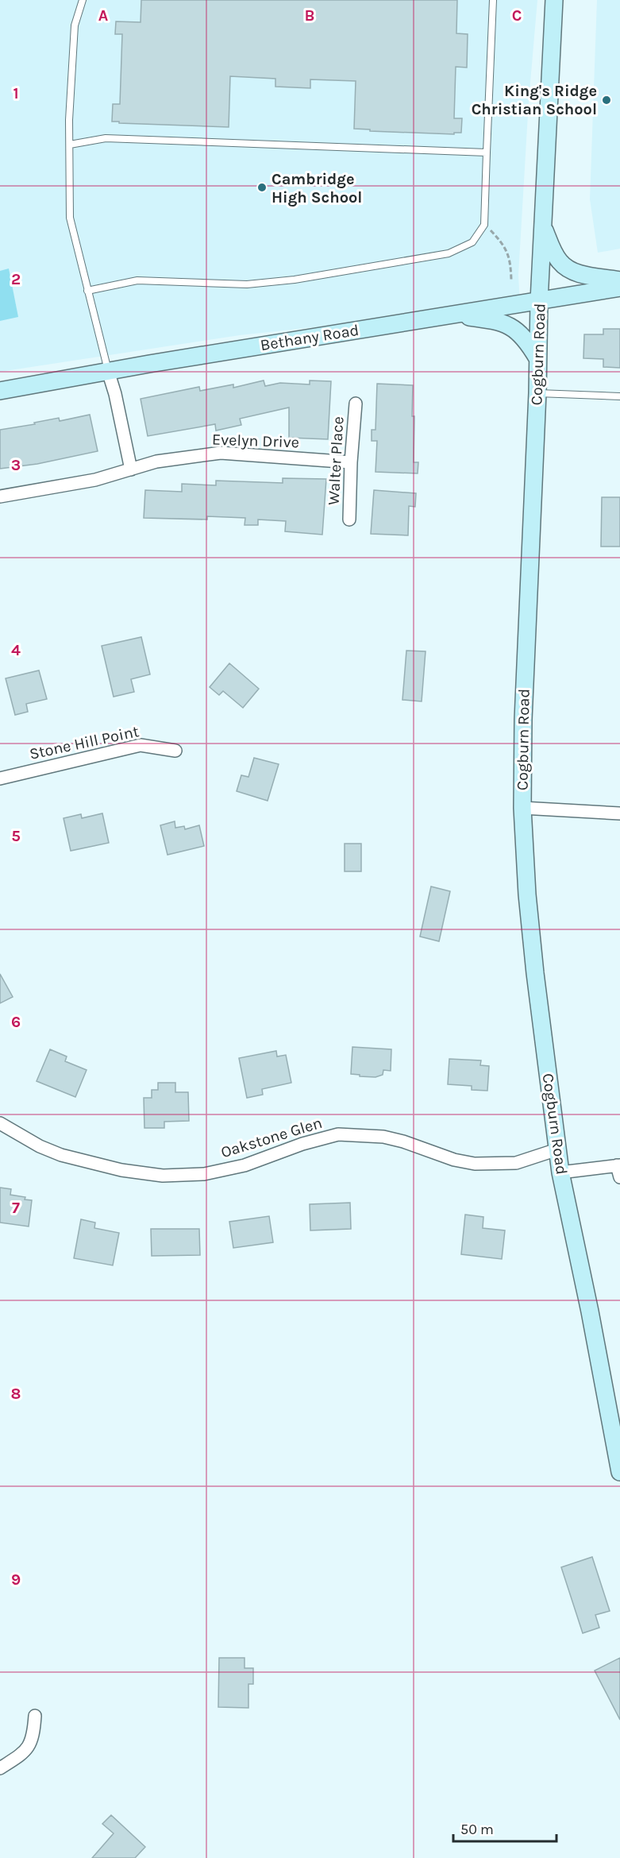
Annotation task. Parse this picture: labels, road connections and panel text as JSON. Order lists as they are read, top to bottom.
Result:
{
  "streets": {
    "street": [
      "Bethany Road",
      "Cogburn Road",
      "Evelyn Drive",
      "Walter Place",
      "Stone Hill Point",
      "Oakstone Glen"
    ]
  },
  "crossings": [
    ["Bethany Road", "Cogburn Road"],
    ["Cogburn Road", "Oakstone Glen"],
    ["Evelyn Drive", "Walter Place"]
  ],
  "places": ["King's Ridge Christian School", "Cambridge High School"],
  "scale_bar": "50 m",
  "grid": {
    "columns": ["A", "B", "C"],
    "rows": [
      "1",
      "2",
      "3",
      "4",
      "5",
      "6",
      "7",
      "8",
      "9"
    ]
  }
}
